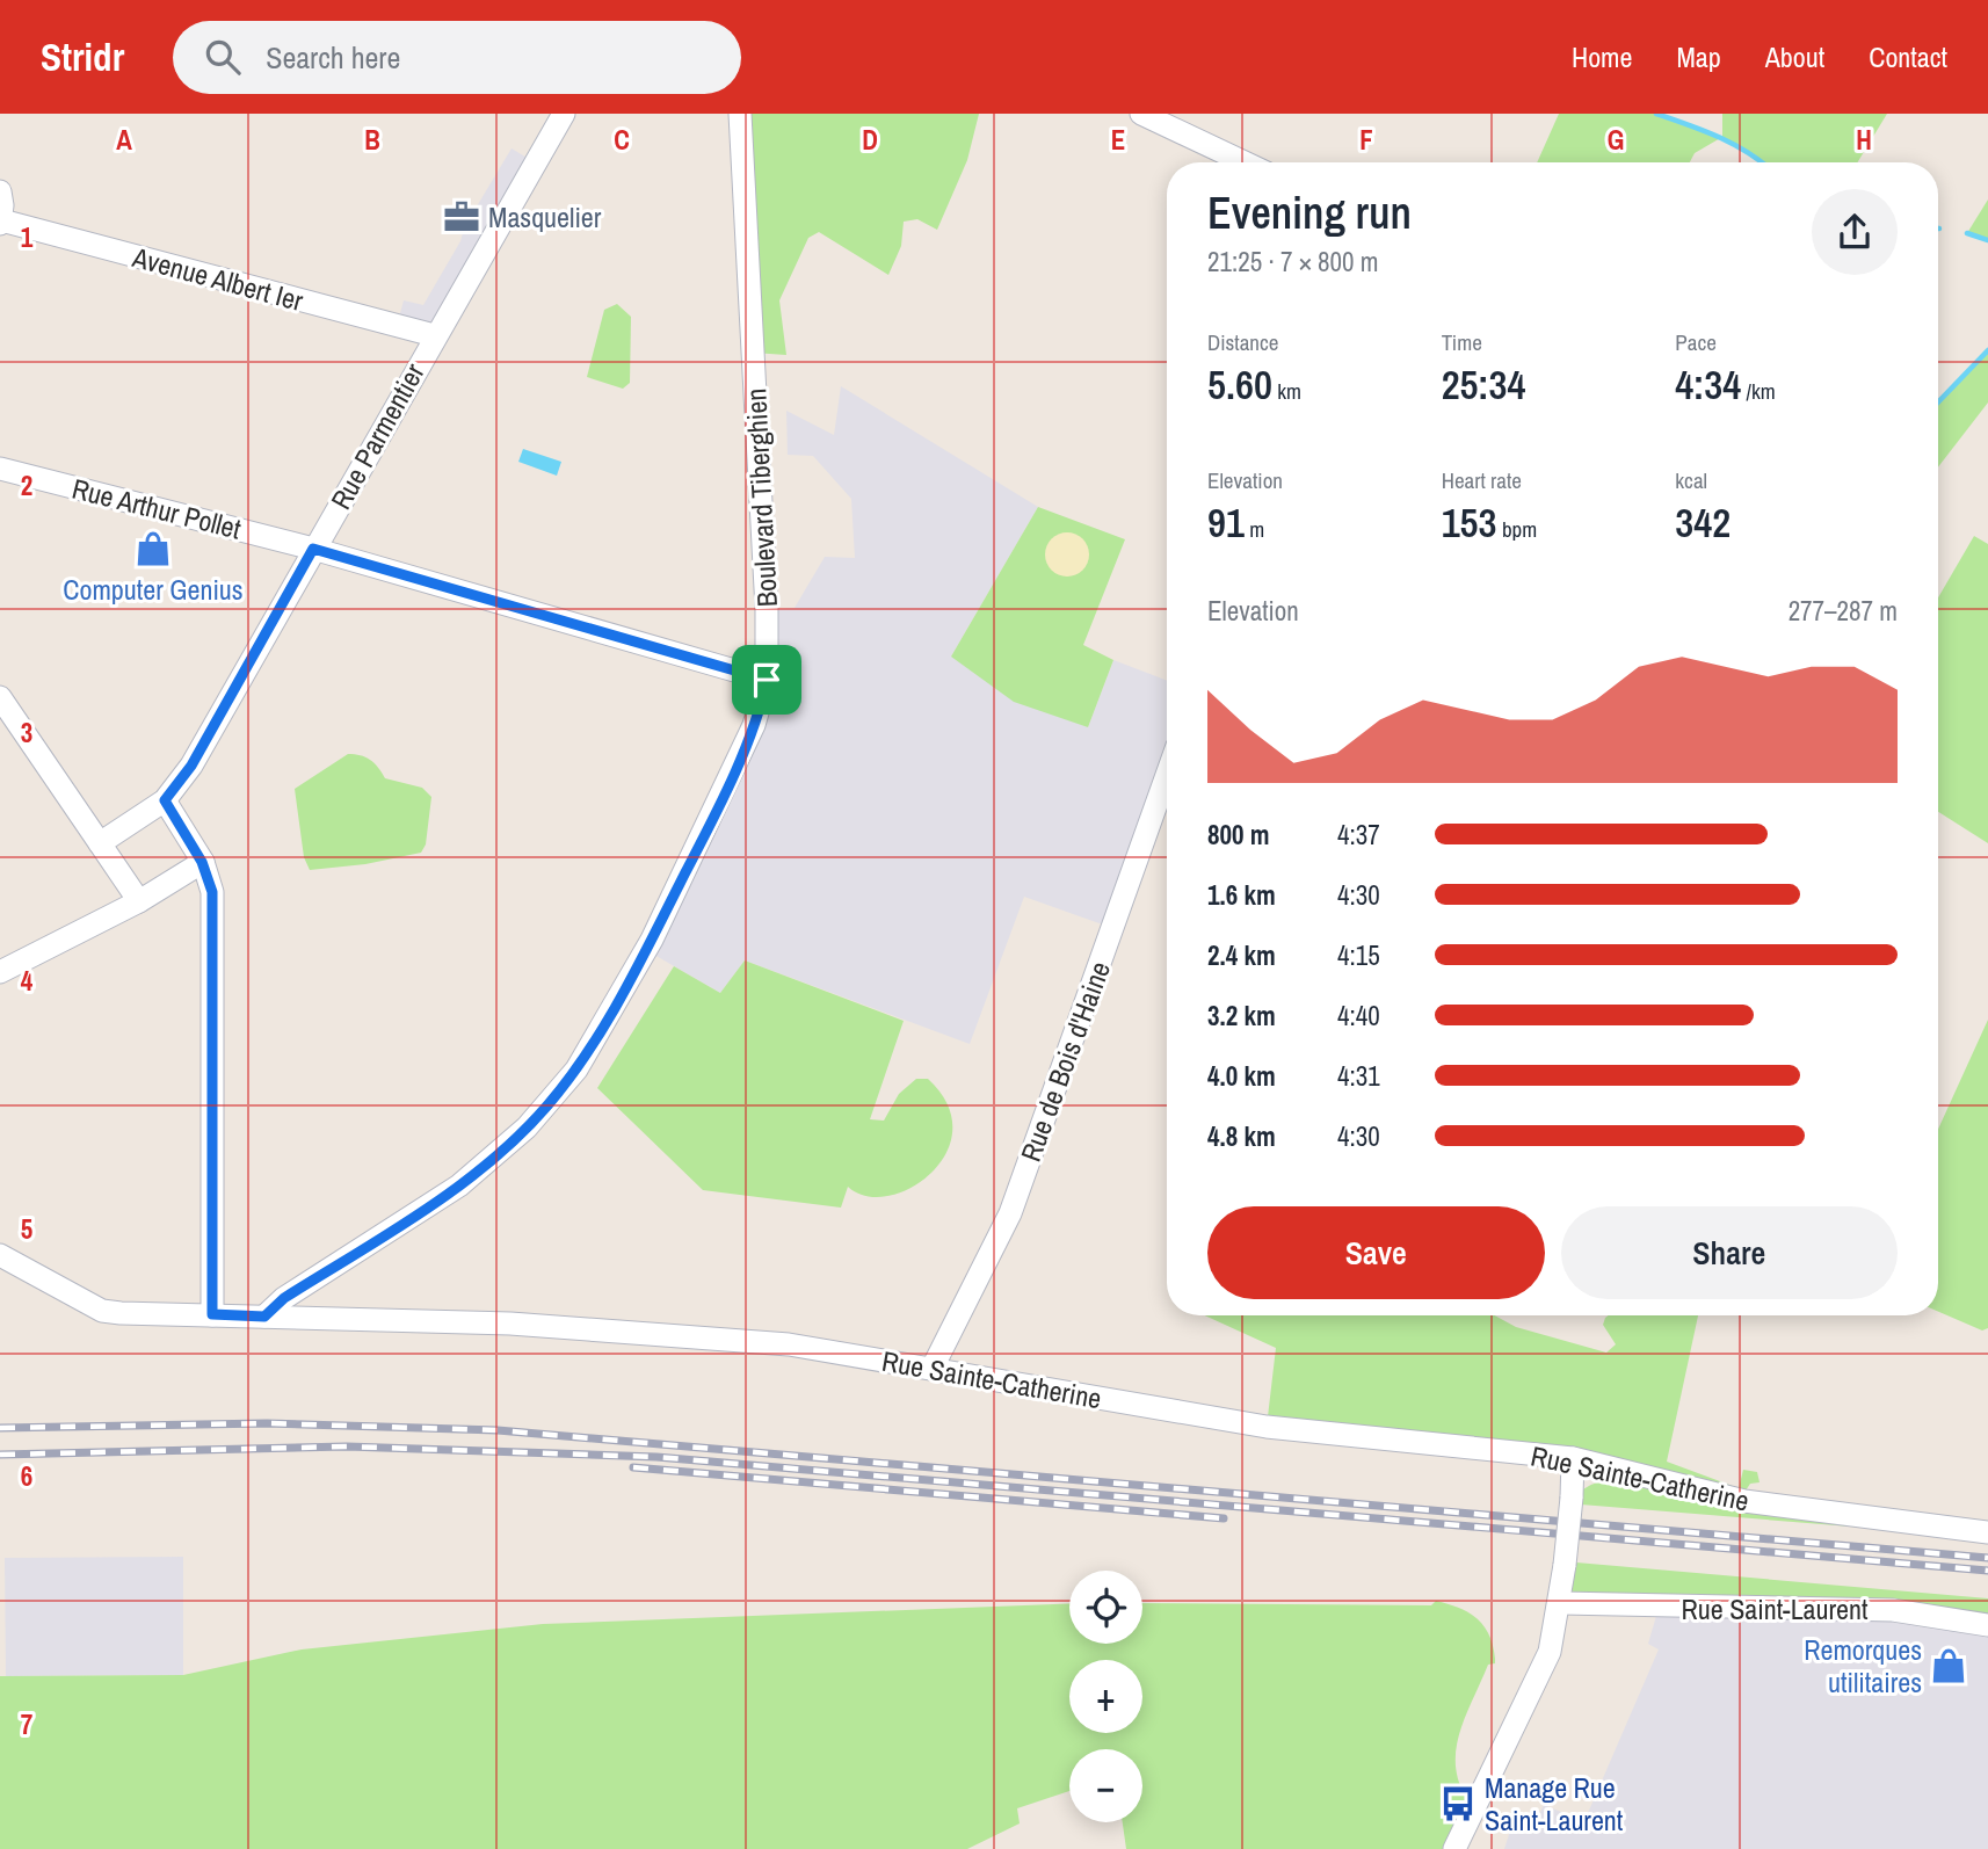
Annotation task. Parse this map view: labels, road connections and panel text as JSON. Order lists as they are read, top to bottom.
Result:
{
  "streets": {
    "street": [
      "Avenue Albert Ier",
      "Rue Parmentier",
      "Boulevard Tiberghien",
      "Rue Arthur Pollet",
      "Rue de Bois d'Haine",
      "Rue Sainte-Catherine",
      "Rue Saint-Laurent"
    ]
  },
  "crossings": [
    ["Avenue Albert Ier", "Rue Parmentier"],
    ["Rue Parmentier", "Rue Arthur Pollet"],
    ["Boulevard Tiberghien", "Rue Arthur Pollet"],
    ["Boulevard Tiberghien", "Rue Sainte-Catherine"],
    ["Rue de Bois d'Haine", "Rue Sainte-Catherine"]
  ],
  "places": {
    "office": ["Masquelier"],
    "shop": ["Computer Genius", "Remorques utilitaires"],
    "bus stop": ["Manage Rue Saint-Laurent"]
  },
  "page": {
    "header": "Stridr",
    "search": "Search here",
    "nav": [
      "Home",
      "Map",
      "About",
      "Contact"
    ],
    "heading": ["Evening run", "21:25 · 7 × 800 m"],
    "stats": [
      ["Distance", "5.60 km"],
      ["Time", "25:34"],
      ["Pace", "4:34 /km"],
      ["Elevation", "91 m"],
      ["Heart rate", "153 bpm"],
      ["kcal", "342"]
    ],
    "chart": ["Elevation", "277–287 m"],
    "list": [
      {
        "name": "800 m",
        "note": "4:37"
      },
      {
        "name": "1.6 km",
        "note": "4:30"
      },
      {
        "name": "2.4 km",
        "note": "4:15"
      },
      {
        "name": "3.2 km",
        "note": "4:40"
      },
      {
        "name": "4.0 km",
        "note": "4:31"
      },
      {
        "name": "4.8 km",
        "note": "4:30"
      }
    ],
    "buttons": ["Save", "Share"],
    "map_buttons": ["+", "−"]
  },
  "grid": {
    "columns": [
      "A",
      "B",
      "C",
      "D",
      "E",
      "F",
      "G",
      "H"
    ],
    "rows": [
      "1",
      "2",
      "3",
      "4",
      "5",
      "6",
      "7"
    ]
  }
}
